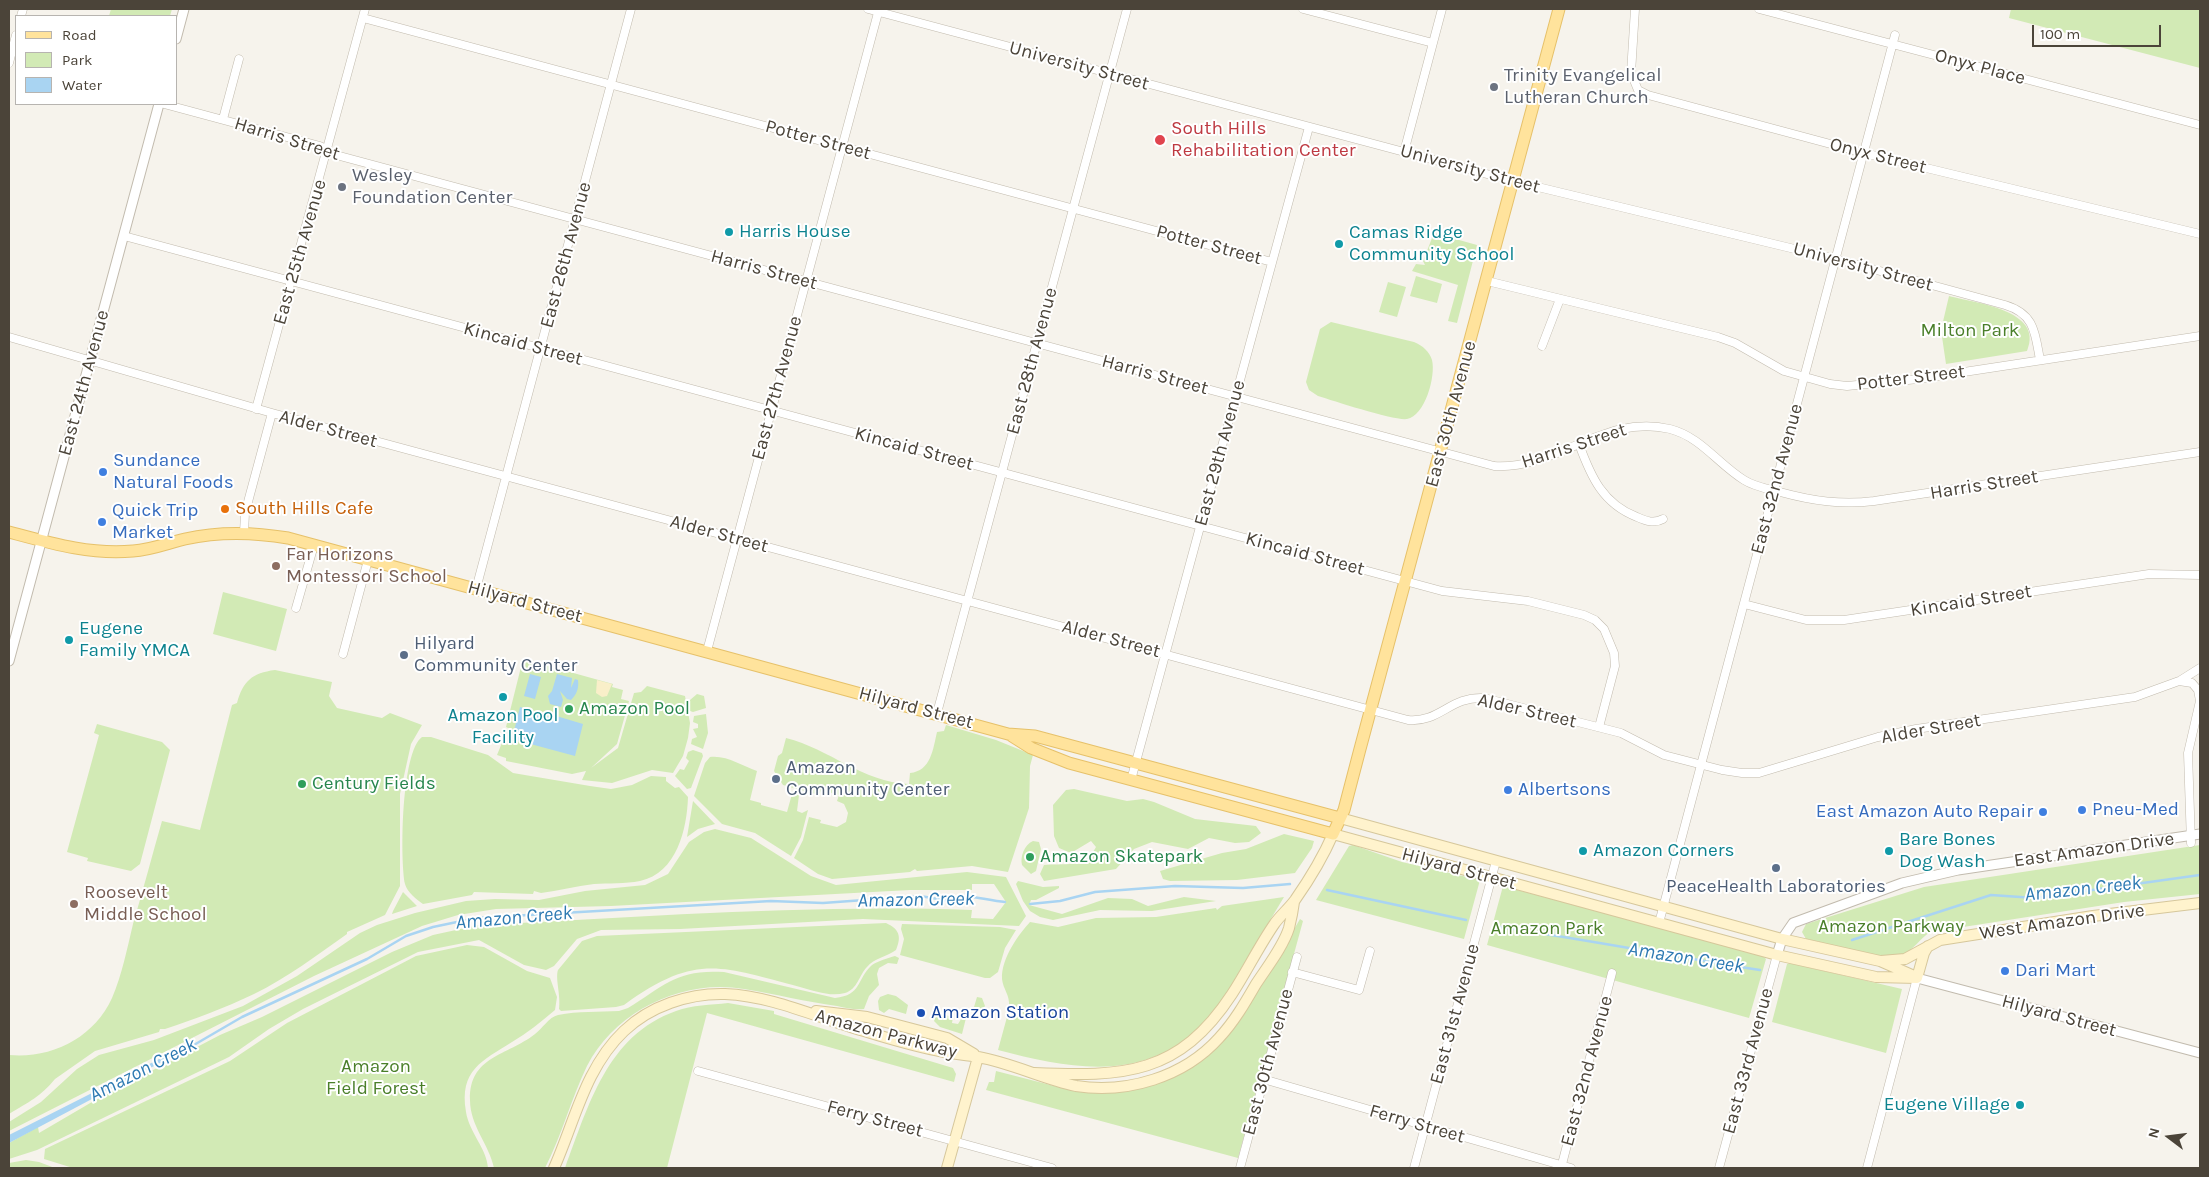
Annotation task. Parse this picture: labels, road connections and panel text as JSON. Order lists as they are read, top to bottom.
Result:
{
  "streets": {
    "main road": [
      "East 30th Avenue",
      "Hilyard Street",
      "West Amazon Drive",
      "Amazon Parkway"
    ],
    "street": [
      "University Street",
      "Onyx Place",
      "Harris Street",
      "Potter Street",
      "Onyx Street",
      "East 25th Avenue",
      "East 26th Avenue",
      "Kincaid Street",
      "East 28th Avenue",
      "East 24th Avenue",
      "East 27th Avenue",
      "Alder Street",
      "East 29th Avenue",
      "East 32nd Avenue",
      "East Amazon Drive",
      "East 31st Avenue",
      "East 33rd Avenue",
      "Ferry Street"
    ]
  },
  "crossings": [
    ["University Street", "Potter Street"],
    ["University Street", "East 28th Avenue"],
    ["University Street", "East 27th Avenue"],
    ["University Street", "East 30th Avenue"],
    ["University Street", "East 29th Avenue"],
    ["University Street", "East 32nd Avenue"],
    ["Onyx Place", "East 32nd Avenue"],
    ["Harris Street", "East 25th Avenue"],
    ["Harris Street", "East 26th Avenue"],
    ["Harris Street", "East 28th Avenue"],
    ["Harris Street", "East 27th Avenue"],
    ["Harris Street", "East 30th Avenue"],
    ["Harris Street", "East 29th Avenue"],
    ["Harris Street", "East 32nd Avenue"],
    ["Potter Street", "East 25th Avenue"],
    ["Potter Street", "East 26th Avenue"],
    ["Potter Street", "East 28th Avenue"],
    ["Potter Street", "East 27th Avenue"],
    ["Potter Street", "East 30th Avenue"],
    ["Potter Street", "East 29th Avenue"],
    ["Potter Street", "East 32nd Avenue"],
    ["Onyx Street", "East 32nd Avenue"],
    ["East 25th Avenue", "Kincaid Street"],
    ["East 25th Avenue", "Alder Street"],
    ["East 26th Avenue", "Kincaid Street"],
    ["East 26th Avenue", "Alder Street"],
    ["East 26th Avenue", "Hilyard Street"],
    ["Kincaid Street", "East 28th Avenue"],
    ["Kincaid Street", "East 24th Avenue"],
    ["Kincaid Street", "East 27th Avenue"],
    ["Kincaid Street", "East 30th Avenue"],
    ["Kincaid Street", "Alder Street"],
    ["Kincaid Street", "East 29th Avenue"],
    ["Kincaid Street", "East 32nd Avenue"],
    ["East 28th Avenue", "Alder Street"],
    ["East 28th Avenue", "Hilyard Street"],
    ["East 24th Avenue", "Alder Street"],
    ["East 24th Avenue", "Hilyard Street"],
    ["East 27th Avenue", "Alder Street"],
    ["East 27th Avenue", "Hilyard Street"],
    ["East 30th Avenue", "Alder Street"],
    ["East 30th Avenue", "Hilyard Street"],
    ["East 30th Avenue", "Amazon Parkway"],
    ["East 30th Avenue", "Ferry Street"],
    ["Alder Street", "East 29th Avenue"],
    ["Alder Street", "East 32nd Avenue"],
    ["East 29th Avenue", "Hilyard Street"],
    ["East 32nd Avenue", "Hilyard Street"],
    ["East 32nd Avenue", "Ferry Street"],
    ["Hilyard Street", "East Amazon Drive"],
    ["Hilyard Street", "West Amazon Drive"],
    ["Hilyard Street", "East 31st Avenue"],
    ["Hilyard Street", "Amazon Parkway"],
    ["Hilyard Street", "East 33rd Avenue"],
    ["East Amazon Drive", "East 33rd Avenue"],
    ["East 31st Avenue", "Ferry Street"]
  ],
  "water": ["Amazon Creek"],
  "parks": [
    "Milton Park",
    "Amazon Parkway",
    "Amazon Park",
    "Amazon Field Forest"
  ],
  "places": [
    "Trinity Evangelical Lutheran Church",
    "South Hills Rehabilitation Center",
    "Wesley Foundation Center",
    "Harris House",
    "Camas Ridge Community School",
    "Sundance Natural Foods",
    "South Hills Cafe",
    "Quick Trip Market",
    "Far Horizons Montessori School",
    "Eugene Family YMCA",
    "Hilyard Community Center",
    "Amazon Pool Facility",
    "Amazon Pool",
    "Amazon Community Center",
    "Century Fields",
    "Albertsons",
    "Pneu-Med",
    "East Amazon Auto Repair",
    "Amazon Corners",
    "Bare Bones Dog Wash",
    "Amazon Skatepark",
    "PeaceHealth Laboratories",
    "Roosevelt Middle School",
    "Dari Mart",
    "Amazon Station",
    "Eugene Village"
  ],
  "legend": ["Road", "Park", "Water"],
  "scale_bar": "100 m",
  "north": "left"
}
